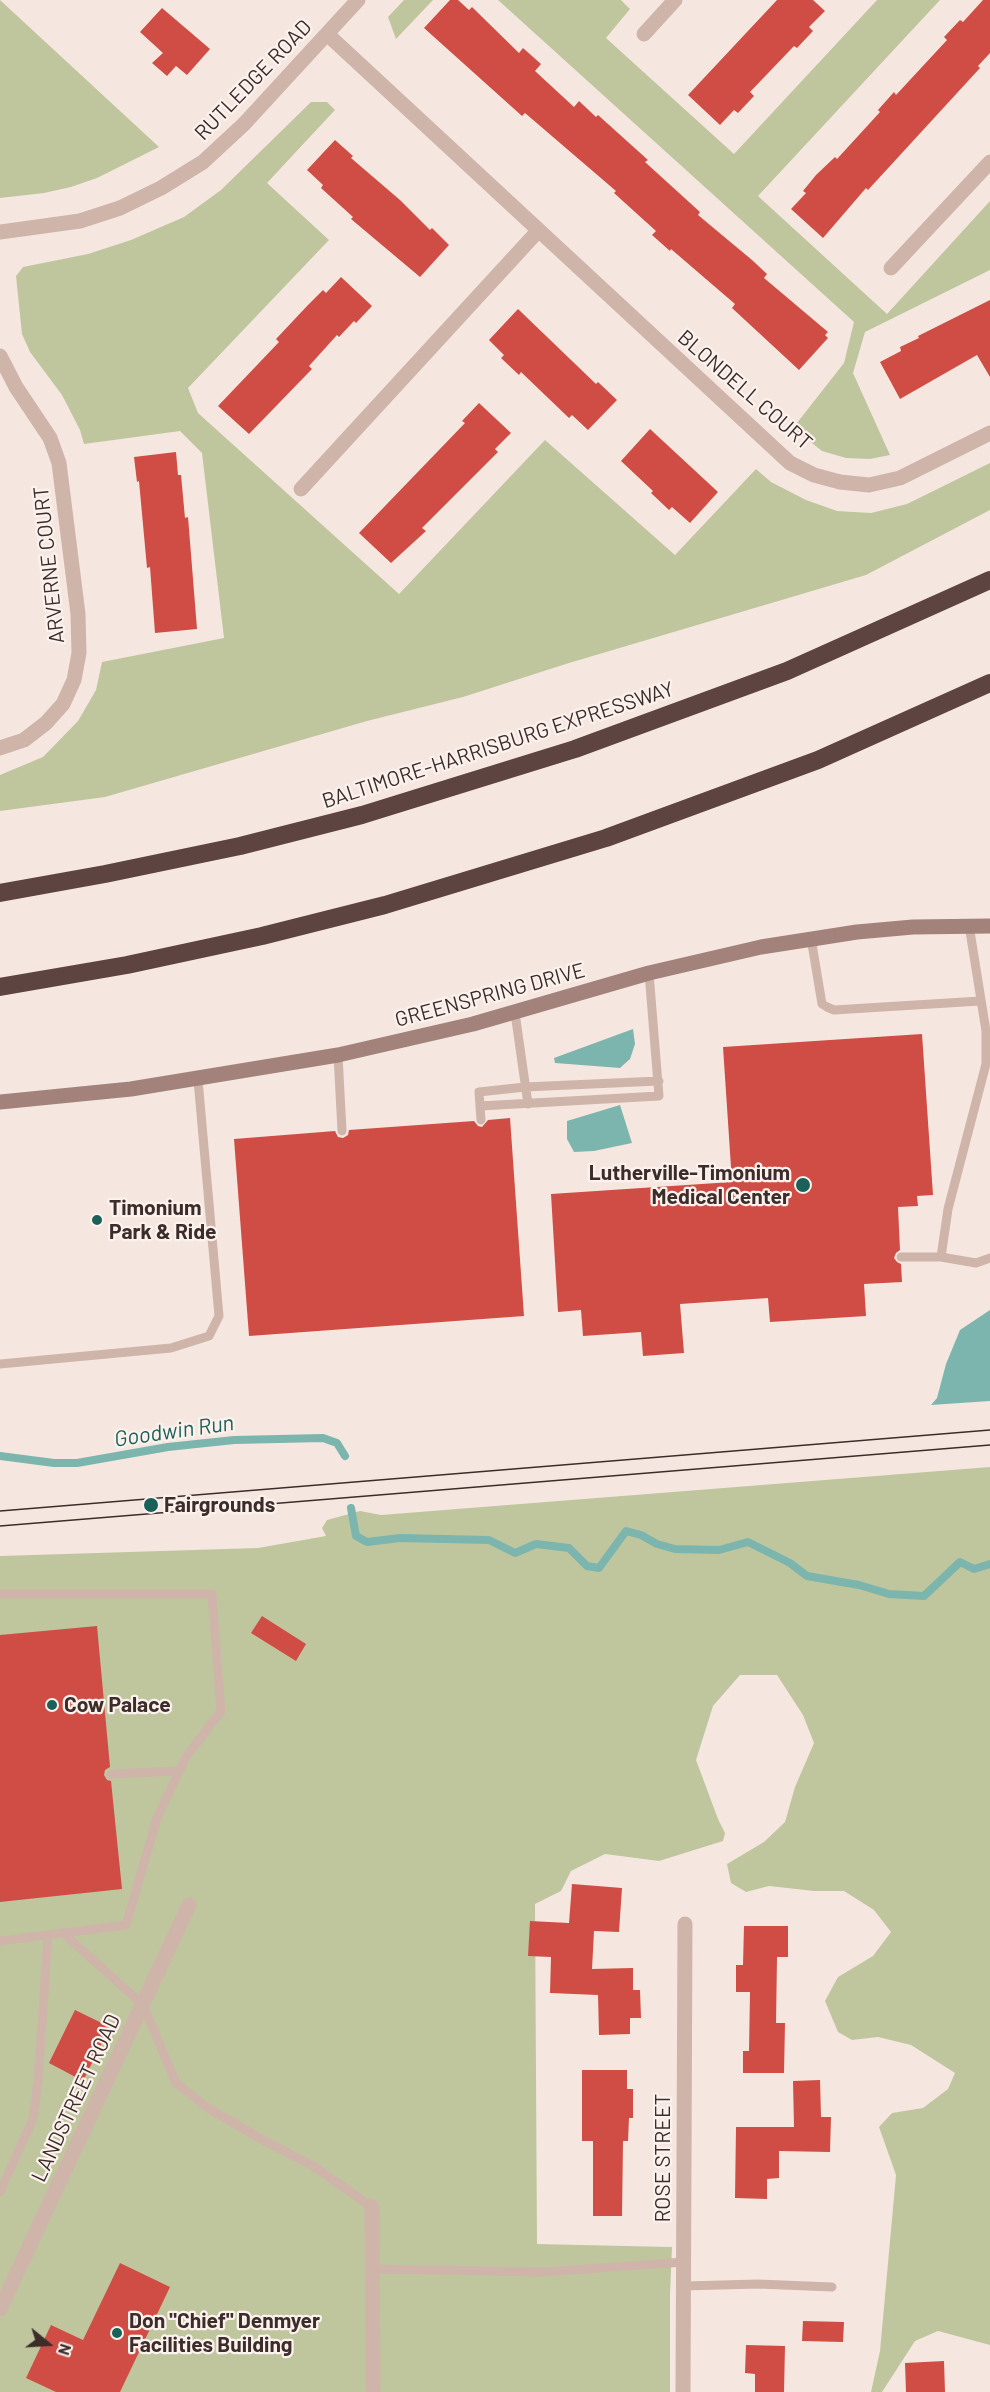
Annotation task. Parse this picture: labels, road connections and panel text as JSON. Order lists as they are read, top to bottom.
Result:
{
  "streets": {
    "highway": ["BALTIMORE-HARRISBURG EXPRESSWAY"],
    "main road": ["GREENSPRING DRIVE"],
    "street": [
      "RUTLEDGE ROAD",
      "BLONDELL COURT",
      "ARVERNE COURT",
      "LANDSTREET ROAD",
      "ROSE STREET"
    ]
  },
  "crossings": [
    ["RUTLEDGE ROAD", "BLONDELL COURT"]
  ],
  "water": ["Goodwin Run"],
  "places": [
    "Lutherville-Timonium Medical Center",
    "Timonium Park & Ride",
    "Fairgrounds",
    "Cow Palace",
    "Don \"Chief\" Denmyer Facilities Building"
  ],
  "north": "right"
}
